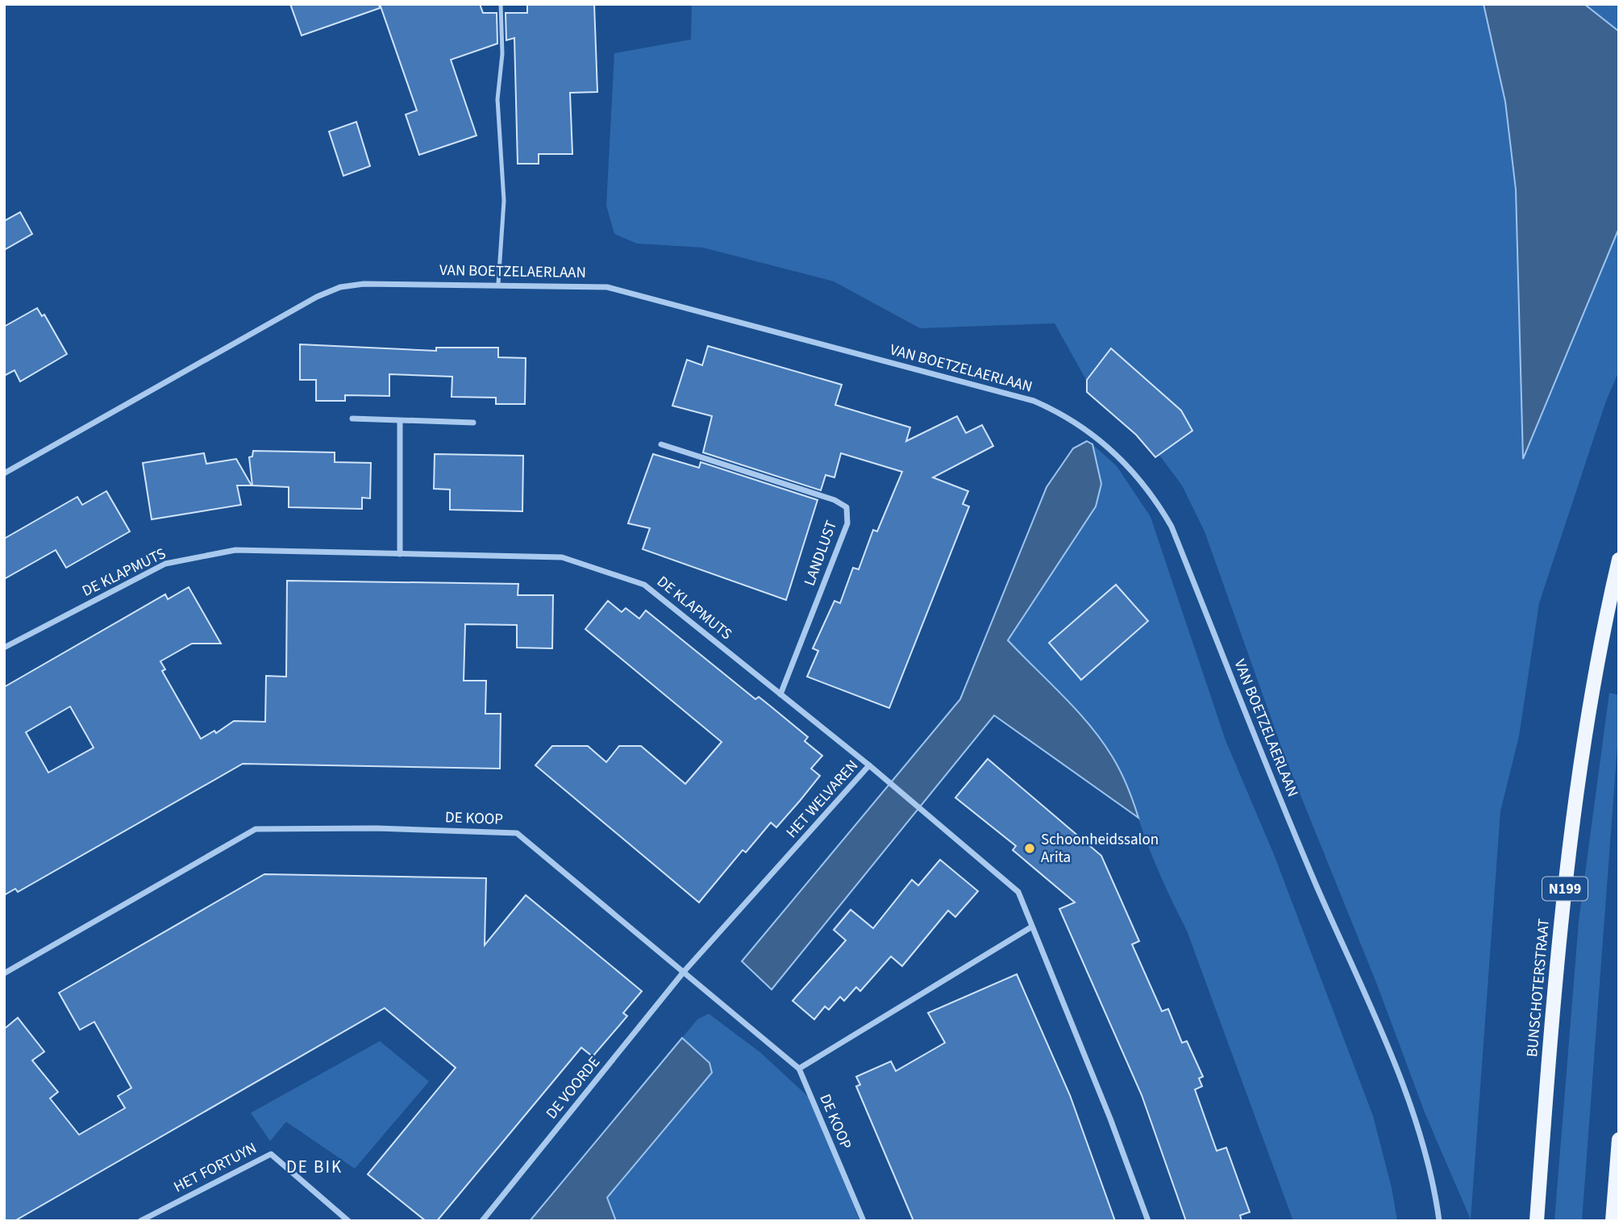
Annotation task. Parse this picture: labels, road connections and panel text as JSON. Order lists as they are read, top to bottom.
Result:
{
  "streets": {
    "main road": ["N199", "BUNSCHOTERSTRAAT"],
    "street": [
      "VAN BOETZELAERLAAN",
      "LANDLUST",
      "DE KLAPMUTS",
      "HET WELVAREN",
      "DE KOOP",
      "DE VOORDE",
      "HET FORTUYN"
    ]
  },
  "crossings": [
    ["LANDLUST", "DE KLAPMUTS"],
    ["DE KLAPMUTS", "HET WELVAREN"],
    ["HET WELVAREN", "DE KOOP"],
    ["HET WELVAREN", "DE VOORDE"],
    ["DE KOOP", "DE VOORDE"]
  ],
  "districts": ["DE BIK"],
  "places": ["Schoonheidssalon Arita"]
}
